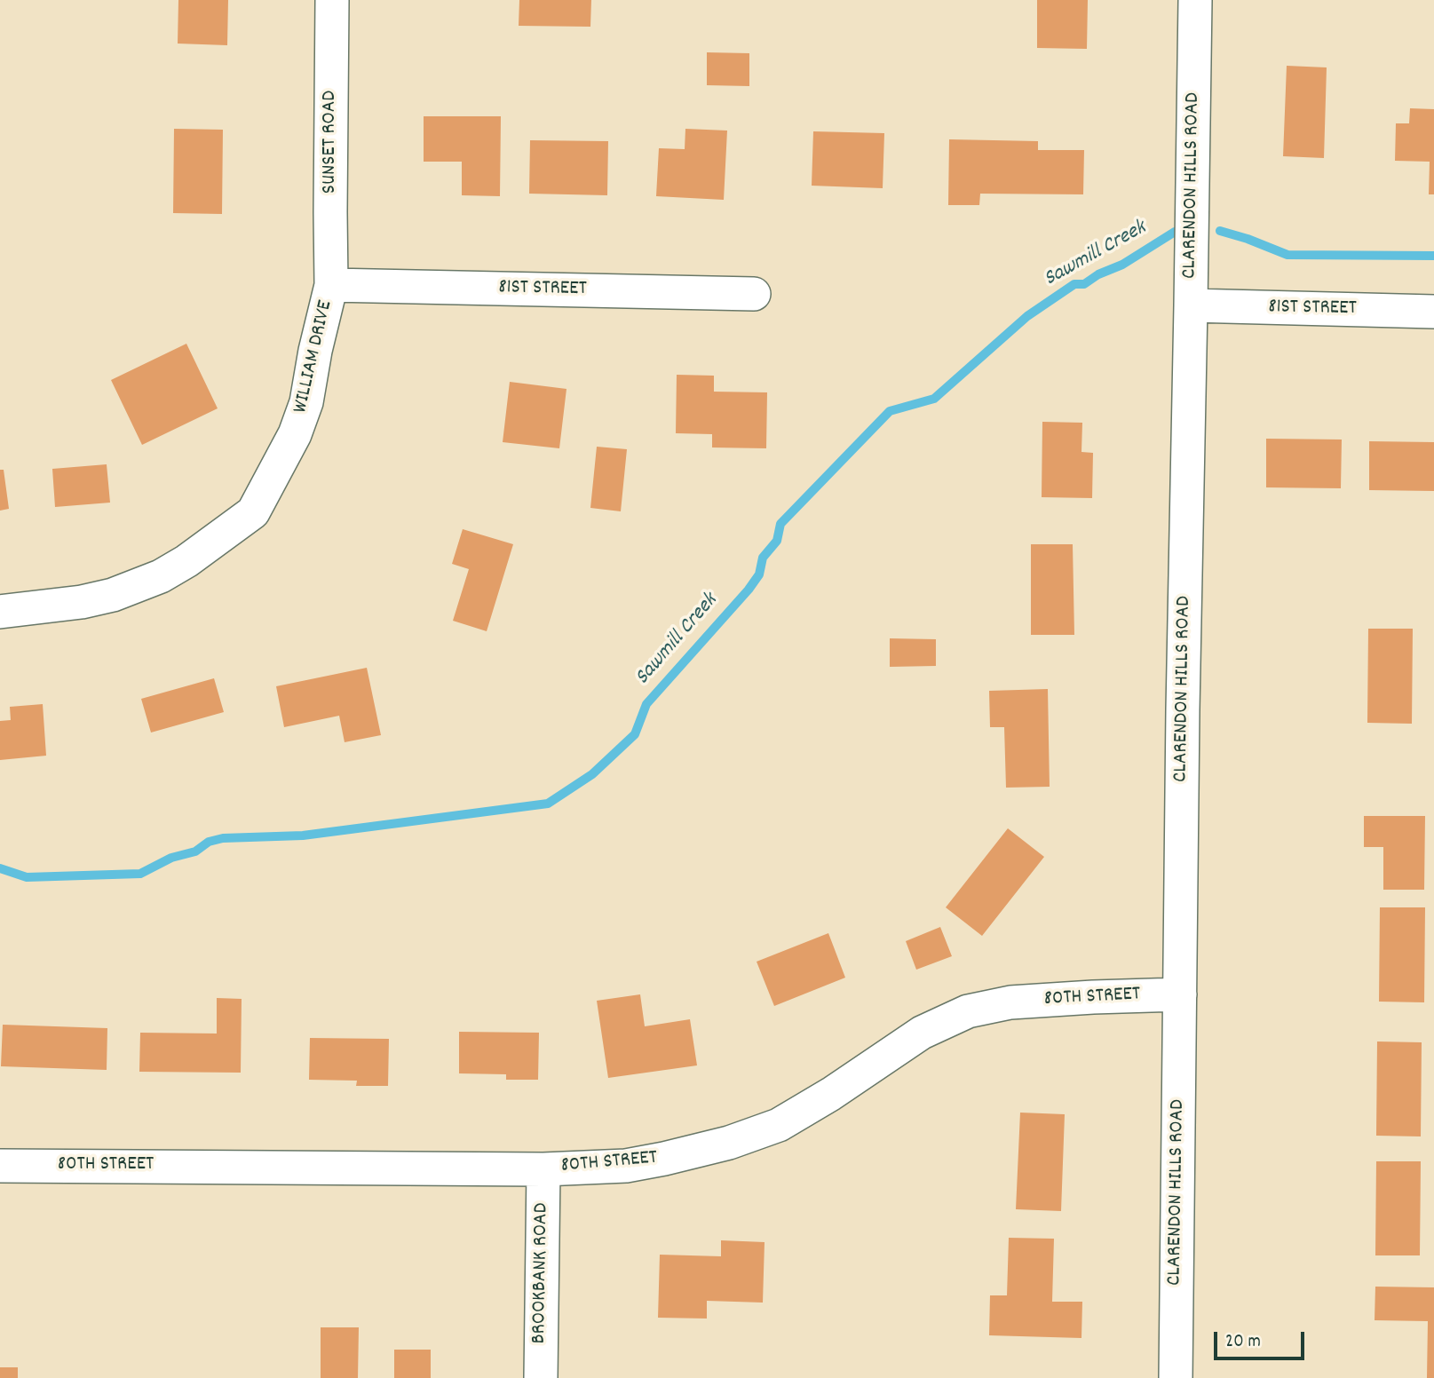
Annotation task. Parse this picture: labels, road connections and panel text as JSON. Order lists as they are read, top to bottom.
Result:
{
  "streets": {
    "street": [
      "SUNSET ROAD",
      "CLARENDON HILLS ROAD",
      "81ST STREET",
      "WILLIAM DRIVE",
      "80TH STREET",
      "BROOKBANK ROAD"
    ]
  },
  "crossings": [
    ["SUNSET ROAD", "81ST STREET"],
    ["SUNSET ROAD", "WILLIAM DRIVE"],
    ["CLARENDON HILLS ROAD", "81ST STREET"],
    ["CLARENDON HILLS ROAD", "80TH STREET"],
    ["81ST STREET", "WILLIAM DRIVE"],
    ["80TH STREET", "BROOKBANK ROAD"]
  ],
  "water": ["Sawmill Creek"],
  "scale_bar": "20 m"
}
